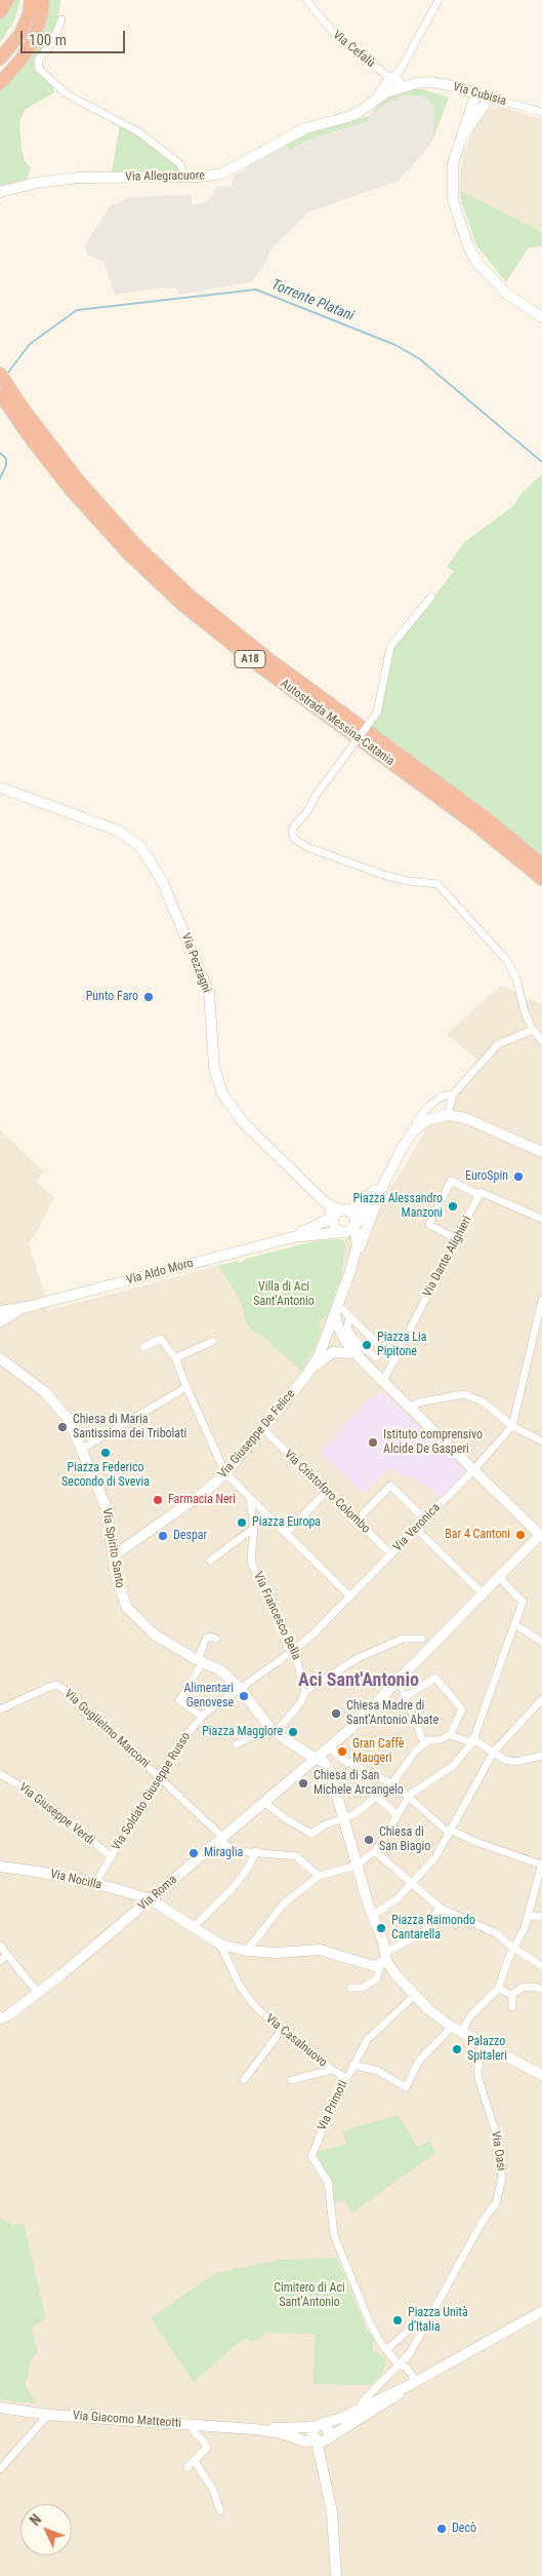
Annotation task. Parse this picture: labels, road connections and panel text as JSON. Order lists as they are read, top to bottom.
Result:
{
  "streets": {
    "highway": ["A18", "Autostrada Messina-Catania"],
    "street": [
      "Via Cefalù",
      "Via Cubisia",
      "Via Allegracuore",
      "Via Pezzagni",
      "Via Dante Alighieri",
      "Via Aldo Moro",
      "Via Giuseppe De Felice",
      "Via Cristoforo Colombo",
      "Via Veronica",
      "Via Spirito Santo",
      "Via Francesco Bella",
      "Via Guglielmo Marconi",
      "Via Soldato Giuseppe Russo",
      "Via Giuseppe Verdi",
      "Via Nocilla",
      "Via Roma",
      "Via Casalnuovo",
      "Via Primoti",
      "Via Oasi",
      "Via Giacomo Matteotti"
    ]
  },
  "crossings": [
    ["Via Cefalù", "Via Cubisia"],
    ["Via Cefalù", "Via Allegracuore"],
    ["Via Cubisia", "Via Allegracuore"],
    ["Via Giuseppe De Felice", "Via Cristoforo Colombo"],
    ["Via Giuseppe De Felice", "Via Spirito Santo"],
    ["Via Cristoforo Colombo", "Via Veronica"],
    ["Via Veronica", "Via Spirito Santo"],
    ["Via Veronica", "Via Francesco Bella"],
    ["Via Veronica", "Via Soldato Giuseppe Russo"],
    ["Via Spirito Santo", "Via Soldato Giuseppe Russo"],
    ["Via Guglielmo Marconi", "Via Soldato Giuseppe Russo"],
    ["Via Guglielmo Marconi", "Via Roma"],
    ["Via Soldato Giuseppe Russo", "Via Giuseppe Verdi"],
    ["Via Soldato Giuseppe Russo", "Via Nocilla"],
    ["Via Nocilla", "Via Roma"],
    ["Via Nocilla", "Via Casalnuovo"],
    ["Via Casalnuovo", "Via Primoti"]
  ],
  "districts": ["Aci Sant'Antonio"],
  "water": ["Torrente Platani"],
  "parks": ["Villa di Aci Sant'Antonio", "Cimitero di Aci Sant'Antonio"],
  "places": [
    "Punto Faro",
    "EuroSpin",
    "Piazza Alessandro Manzoni",
    "Piazza Lia Pipitone",
    "Chiesa di Maria Santissima dei Tribolati",
    "Istituto comprensivo Alcide De Gasperi",
    "Piazza Federico Secondo di Svevia",
    "Farmacia Neri",
    "Piazza Europa",
    "Bar 4 Cantoni",
    "Despar",
    "Alimentari Genovese",
    "Chiesa Madre di Sant'Antonio Abate",
    "Piazza Maggiore",
    "Gran Caffè Maugeri",
    "Chiesa di San Michele Arcangelo",
    "Chiesa di San Biagio",
    "Miraglia",
    "Piazza Raimondo Cantarella",
    "Palazzo Spitaleri",
    "Piazza Unità d'Italia",
    "Decò"
  ],
  "scale_bar": "100 m",
  "north": "top left"
}
